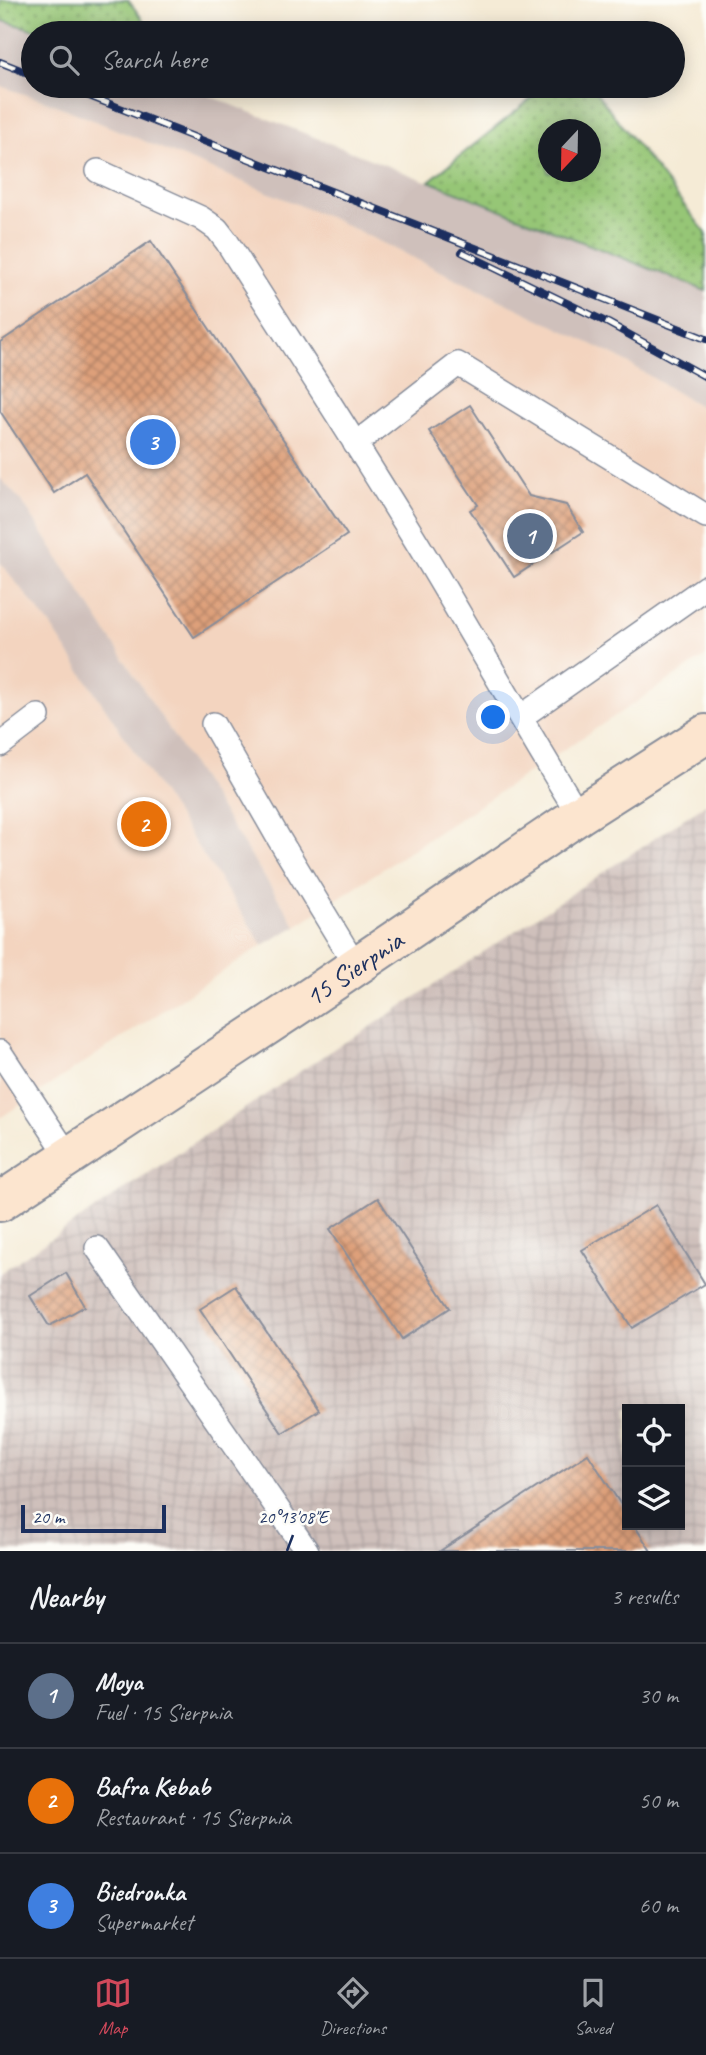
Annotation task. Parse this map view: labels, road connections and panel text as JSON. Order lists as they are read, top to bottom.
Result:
{
  "streets": {
    "main road": ["15 Sierpnia"]
  },
  "scale_bar": "20 m",
  "north": "bottom",
  "page": {
    "search": "Search here",
    "pins": ["3", "1", "2"],
    "scale": "20 m",
    "heading": ["Nearby", "3 results"],
    "list": [
      {
        "mark": "1",
        "name": "Moya",
        "note": "Fuel · 15 Sierpnia",
        "value": "30 m"
      },
      {
        "mark": "2",
        "name": "Bafra Kebab",
        "note": "Restaurant · 15 Sierpnia",
        "value": "50 m"
      },
      {
        "mark": "3",
        "name": "Biedronka",
        "note": "Supermarket",
        "value": "60 m"
      }
    ],
    "nav": ["Map", "Directions", "Saved"]
  },
  "coordinates": ["20°13'08\"E"]
}
